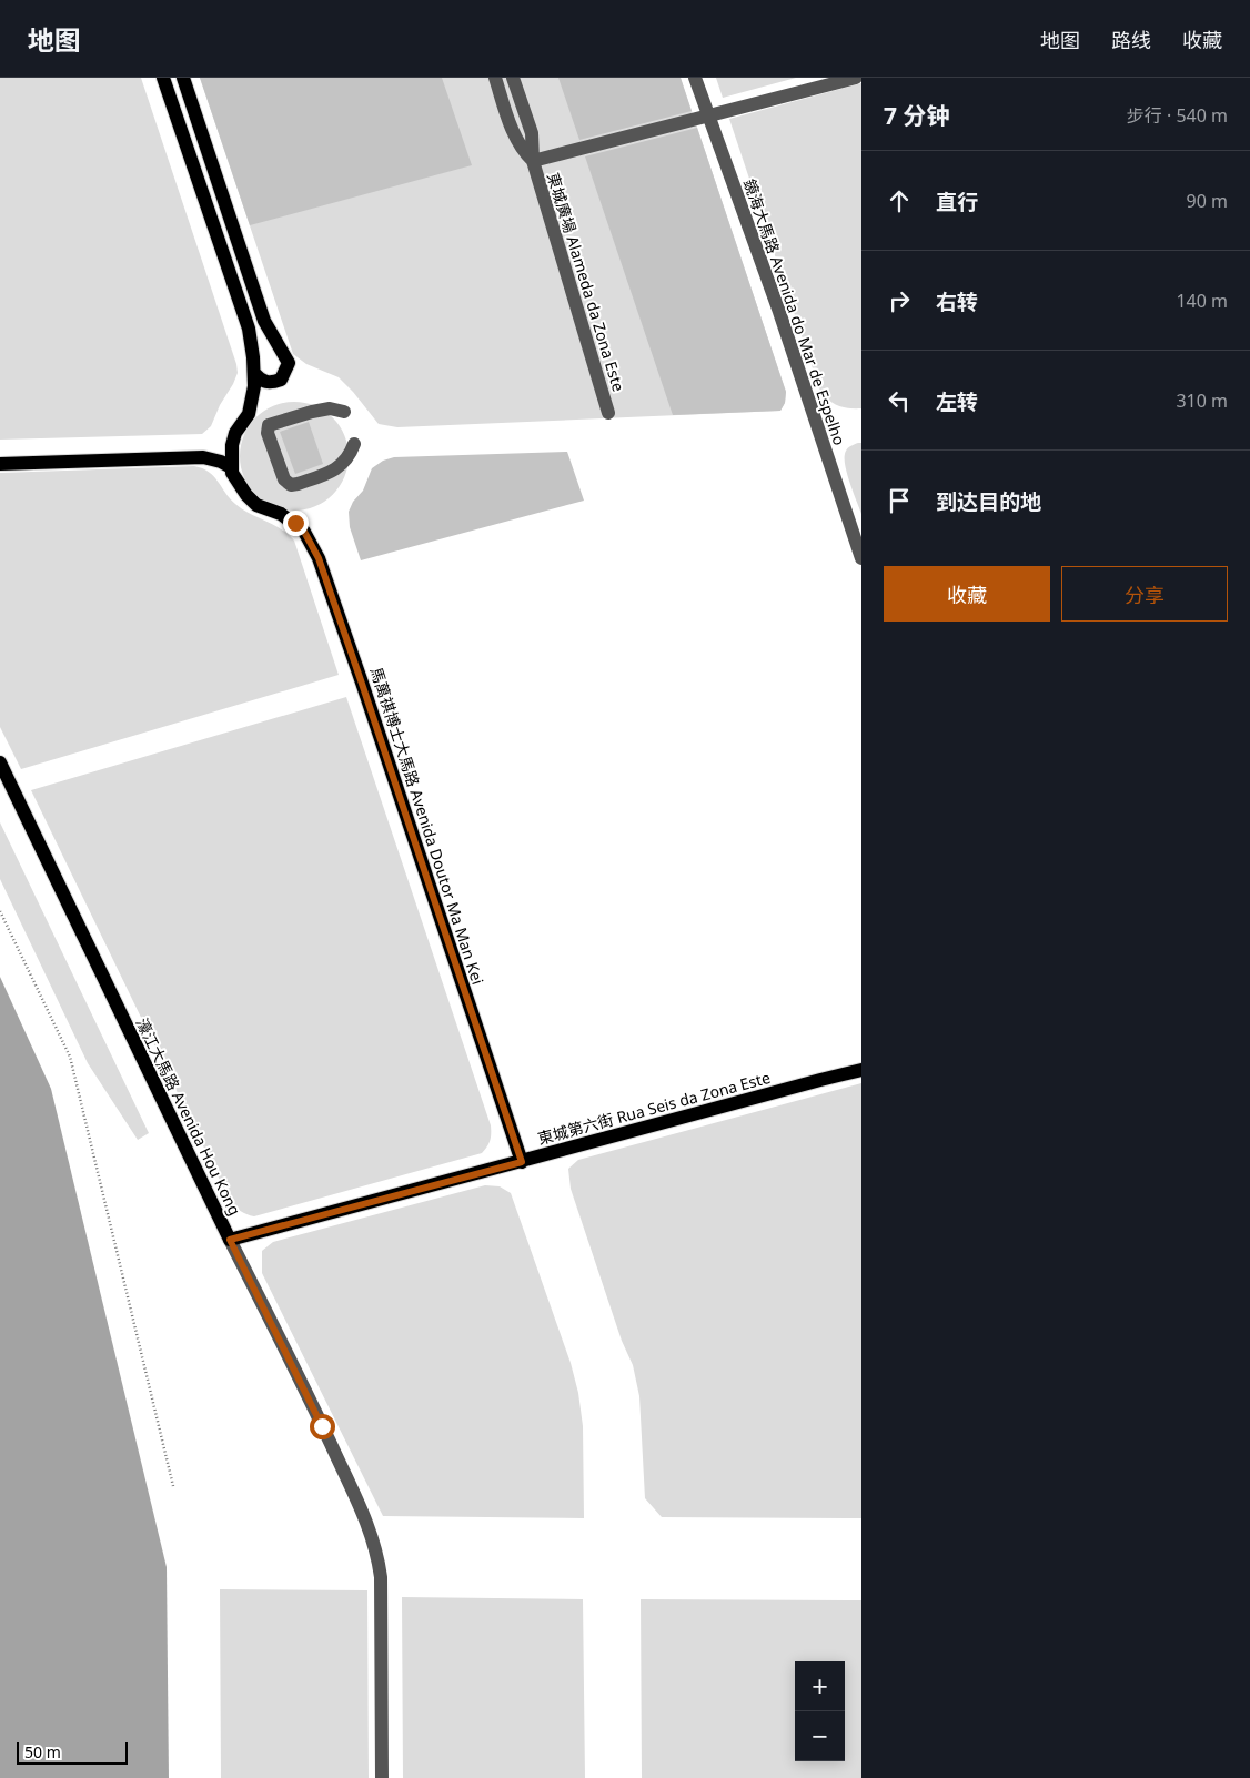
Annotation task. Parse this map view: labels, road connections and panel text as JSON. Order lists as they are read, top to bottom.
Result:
{
  "streets": {
    "main road": ["馬萬祺博士大馬路 Avenida Doutor Ma Man Kei", "東城第六街 Rua Seis da Zona Este", "濠江大馬路 Avenida Hou Kong"],
    "street": ["東城廣場 Alameda da Zona Este", "鏡海大馬路 Avenida do Mar de Espelho"]
  },
  "crossings": [
    ["馬萬祺博士大馬路 Avenida Doutor Ma Man Kei", "東城第六街 Rua Seis da Zona Este"],
    ["東城第六街 Rua Seis da Zona Este", "濠江大馬路 Avenida Hou Kong"]
  ],
  "scale_bar": "50 m",
  "page": {
    "header": "地图",
    "nav": ["地图", "路线", "收藏"],
    "heading": ["7 分钟", "步行 · 540 m"],
    "list": [
      ["直行", "90 m"],
      ["右转", "140 m"],
      ["左转", "310 m"],
      "到达目的地"
    ],
    "buttons": ["收藏", "分享"],
    "map_buttons": ["+", "−"],
    "scale": "50 m"
  }
}
